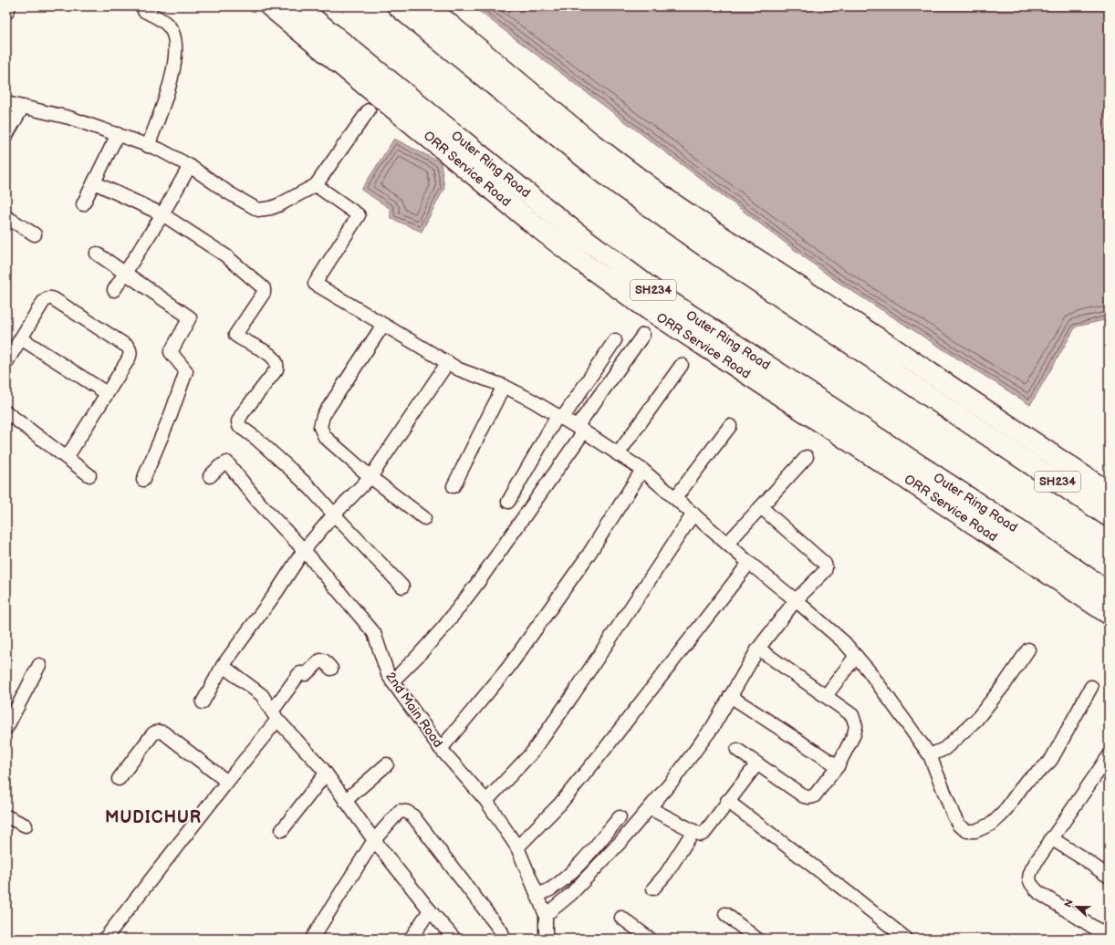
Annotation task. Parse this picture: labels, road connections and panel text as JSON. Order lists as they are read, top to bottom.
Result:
{
  "streets": {
    "main road": ["Outer Ring Road", "ORR Service Road", "SH234"],
    "street": ["2nd Main Road"]
  },
  "districts": ["MUDICHUR"],
  "north": "left"
}
